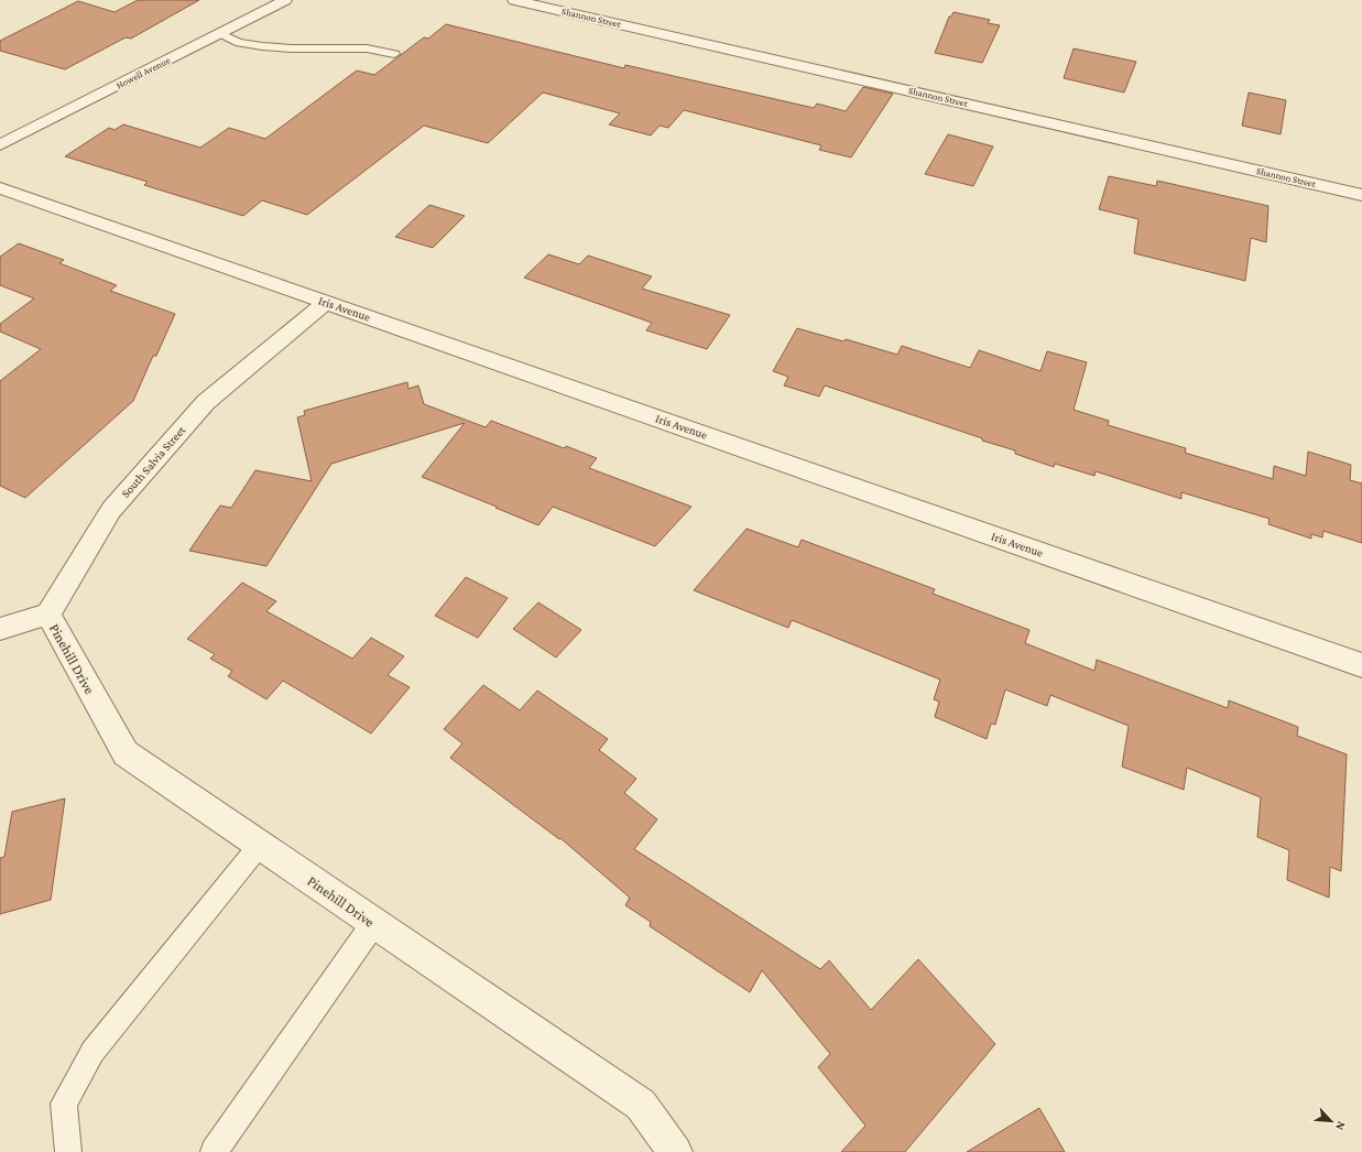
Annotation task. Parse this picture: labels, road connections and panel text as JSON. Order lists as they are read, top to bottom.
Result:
{
  "streets": {
    "street": [
      "Shannon Street",
      "Howell Avenue",
      "Iris Avenue",
      "South Salvia Street",
      "Pinehill Drive"
    ]
  },
  "crossings": [
    ["Iris Avenue", "South Salvia Street"],
    ["South Salvia Street", "Pinehill Drive"]
  ],
  "north": "bottom right"
}
